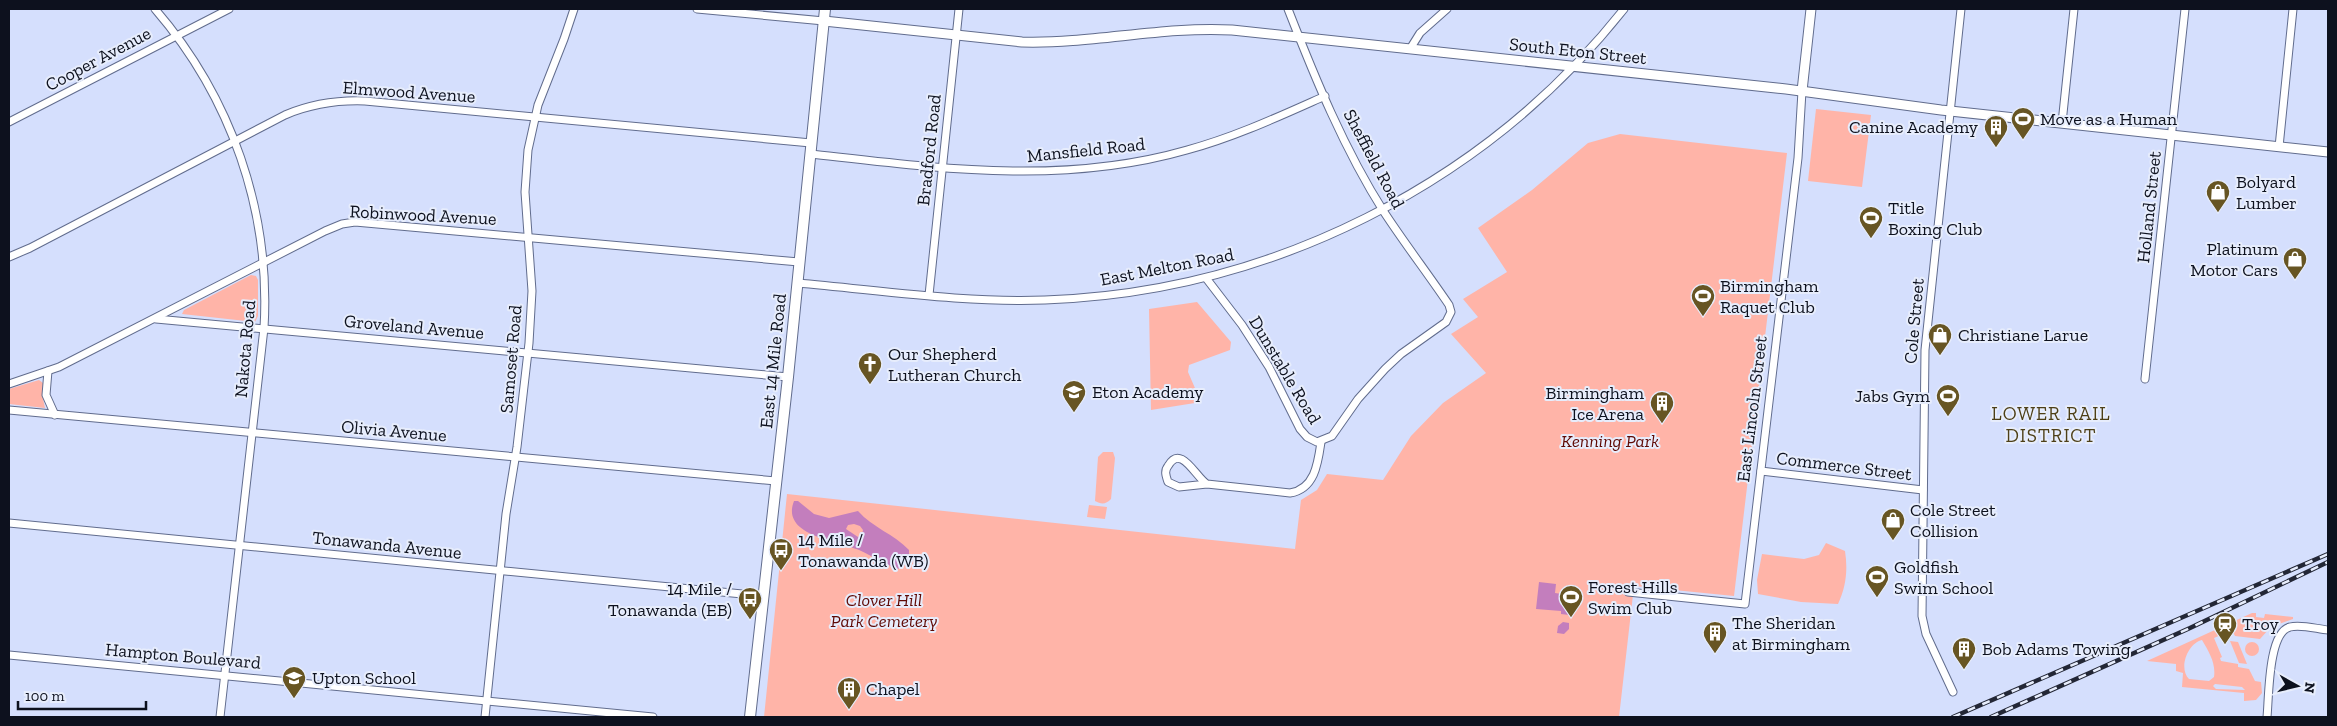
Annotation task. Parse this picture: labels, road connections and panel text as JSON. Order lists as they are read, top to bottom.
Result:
{
  "streets": {
    "main road": ["East 14 Mile Road"],
    "street": [
      "South Eton Street",
      "Cooper Avenue",
      "Elmwood Avenue",
      "Bradford Road",
      "Mansfield Road",
      "Sheffield Road",
      "Holland Street",
      "Robinwood Avenue",
      "East Melton Road",
      "Cole Street",
      "Groveland Avenue",
      "Nakota Road",
      "Samoset Road",
      "Dunstable Road",
      "East Lincoln Street",
      "Olivia Avenue",
      "Commerce Street",
      "Tonawanda Avenue",
      "Hampton Boulevard"
    ]
  },
  "crossings": [
    ["South Eton Street", "Bradford Road"],
    ["South Eton Street", "Sheffield Road"],
    ["South Eton Street", "Holland Street"],
    ["South Eton Street", "East Melton Road"],
    ["South Eton Street", "Cole Street"],
    ["South Eton Street", "East 14 Mile Road"],
    ["South Eton Street", "East Lincoln Street"],
    ["Cooper Avenue", "Nakota Road"],
    ["Elmwood Avenue", "Mansfield Road"],
    ["Elmwood Avenue", "Nakota Road"],
    ["Elmwood Avenue", "Samoset Road"],
    ["Elmwood Avenue", "East 14 Mile Road"],
    ["Bradford Road", "Mansfield Road"],
    ["Bradford Road", "East Melton Road"],
    ["Mansfield Road", "Sheffield Road"],
    ["Mansfield Road", "East 14 Mile Road"],
    ["Sheffield Road", "East Melton Road"],
    ["Sheffield Road", "Dunstable Road"],
    ["Robinwood Avenue", "Groveland Avenue"],
    ["Robinwood Avenue", "Nakota Road"],
    ["Robinwood Avenue", "Samoset Road"],
    ["Robinwood Avenue", "East 14 Mile Road"],
    ["East Melton Road", "East 14 Mile Road"],
    ["East Melton Road", "Dunstable Road"],
    ["Cole Street", "Commerce Street"],
    ["Groveland Avenue", "Nakota Road"],
    ["Groveland Avenue", "Samoset Road"],
    ["Groveland Avenue", "East 14 Mile Road"],
    ["Nakota Road", "Olivia Avenue"],
    ["Nakota Road", "Tonawanda Avenue"],
    ["Nakota Road", "Hampton Boulevard"],
    ["Samoset Road", "Olivia Avenue"],
    ["Samoset Road", "Tonawanda Avenue"],
    ["Samoset Road", "Hampton Boulevard"],
    ["East 14 Mile Road", "Olivia Avenue"],
    ["East 14 Mile Road", "Tonawanda Avenue"],
    ["East Lincoln Street", "Commerce Street"]
  ],
  "districts": ["LOWER RAIL DISTRICT"],
  "parks": ["Kenning Park", "Clover Hill Park Cemetery"],
  "places": {
    "sports": [
      "Move as a Human",
      "Title Boxing Club",
      "Birmingham Raquet Club",
      "Jabs Gym",
      "Goldfish Swim School",
      "Forest Hills Swim Club"
    ],
    "building": [
      "Canine Academy",
      "Birmingham Ice Arena",
      "The Sheridan at Birmingham",
      "Bob Adams Towing",
      "Chapel"
    ],
    "shop": [
      "Bolyard Lumber",
      "Platinum Motor Cars",
      "Christiane Larue",
      "Cole Street Collision"
    ],
    "church": ["Our Shepherd Lutheran Church"],
    "school or university": ["Eton Academy", "Upton School"],
    "bus stop": ["14 Mile / Tonawanda (WB)", "14 Mile / Tonawanda (EB)"],
    "station": ["Troy"]
  },
  "scale_bar": "100 m",
  "north": "right"
}
